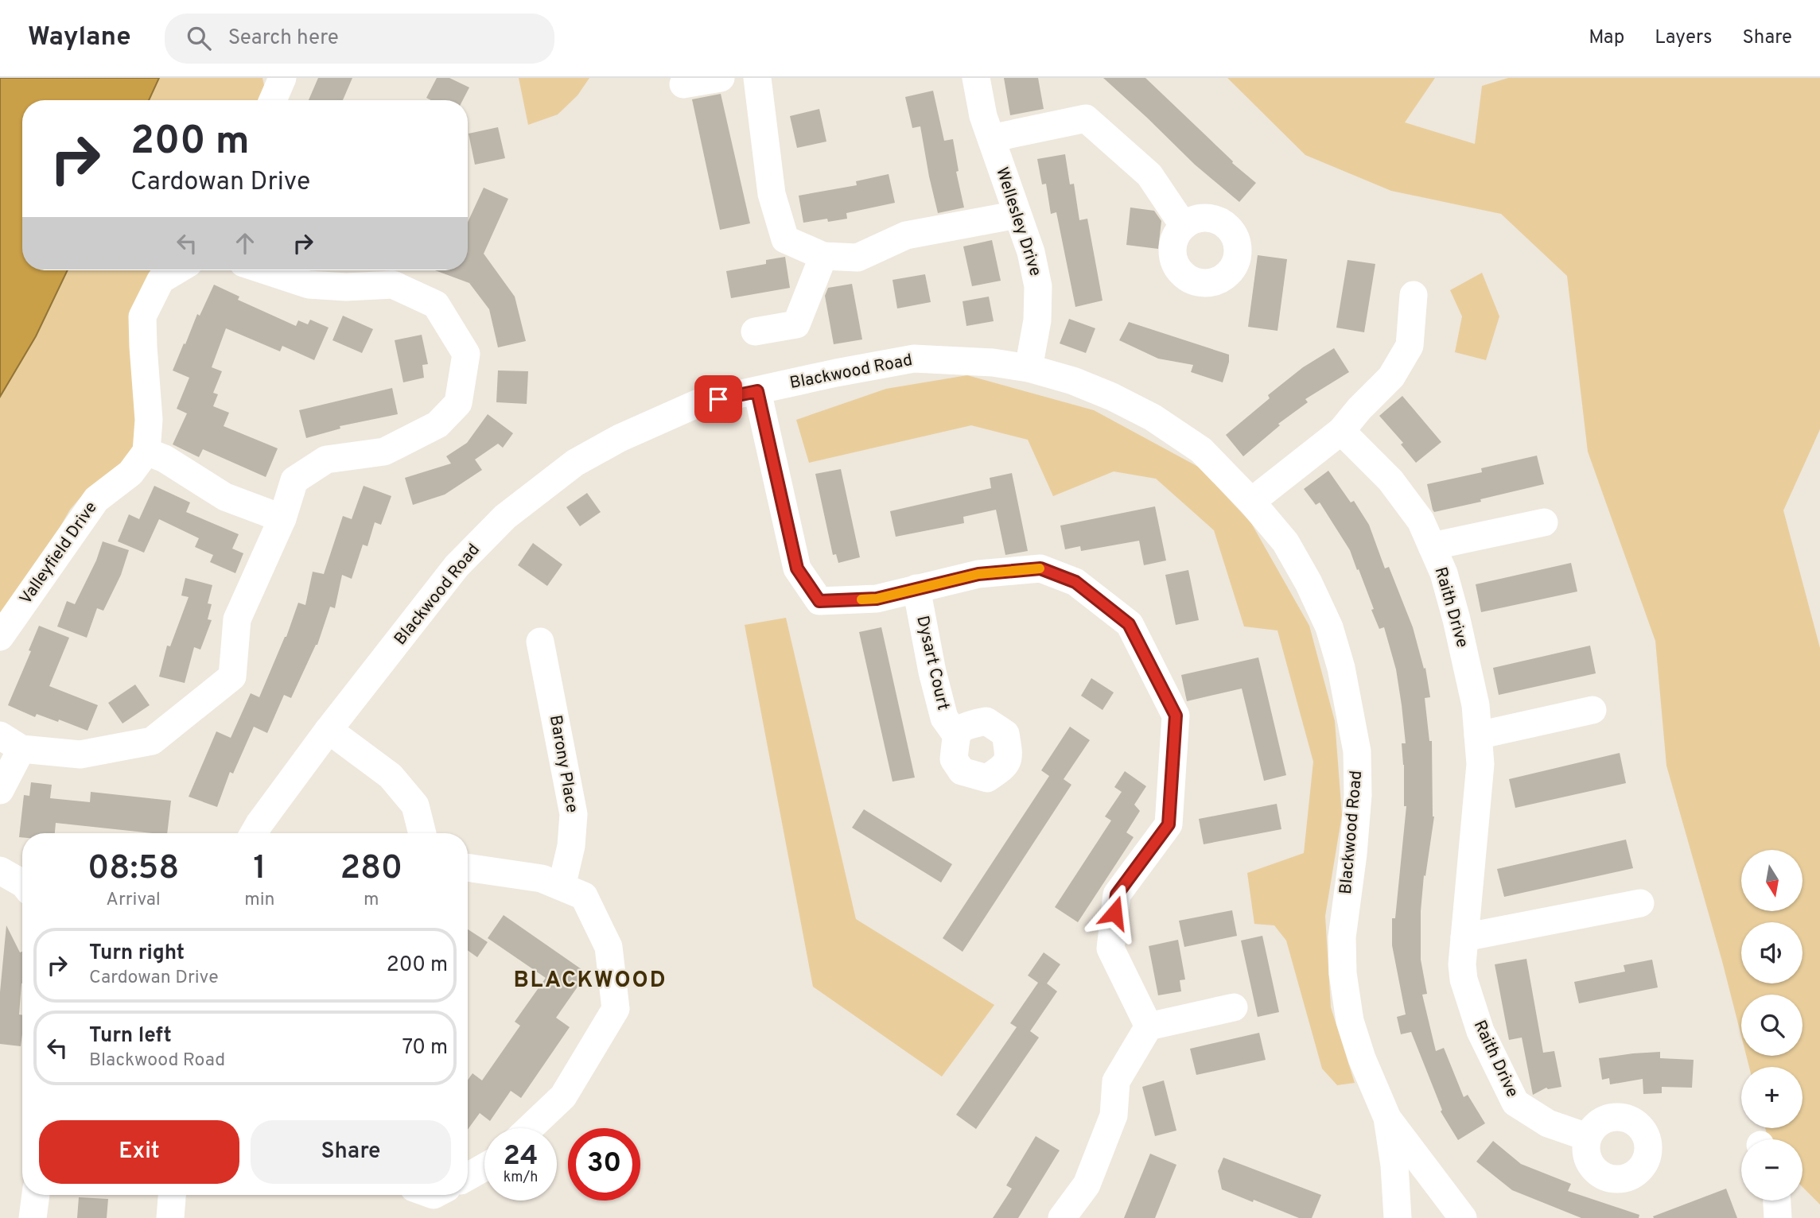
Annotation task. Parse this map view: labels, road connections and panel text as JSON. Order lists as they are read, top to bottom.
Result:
{
  "streets": {
    "street": [
      "Wellesley Drive",
      "Blackwood Road",
      "Valleyfield Drive",
      "Raith Drive",
      "Dysart Court",
      "Barony Place"
    ]
  },
  "crossings": [
    ["Wellesley Drive", "Blackwood Road"]
  ],
  "districts": ["BLACKWOOD"],
  "north": "bottom",
  "page": {
    "header": "Waylane",
    "search": "Search here",
    "nav": ["Map", "Layers", "Share"],
    "turn": ["200 m", "Cardowan Drive"],
    "eta": [
      "08:58",
      "Arrival",
      "1",
      "min",
      "280",
      "m"
    ],
    "map_buttons": ["+", "−"],
    "list": [
      {
        "name": "Turn right",
        "note": "Cardowan Drive",
        "value": "200 m"
      },
      {
        "name": "Turn left",
        "note": "Blackwood Road",
        "value": "70 m"
      }
    ],
    "buttons": ["Exit", "Share"],
    "speed": "24 km/h",
    "limit": "30"
  }
}
